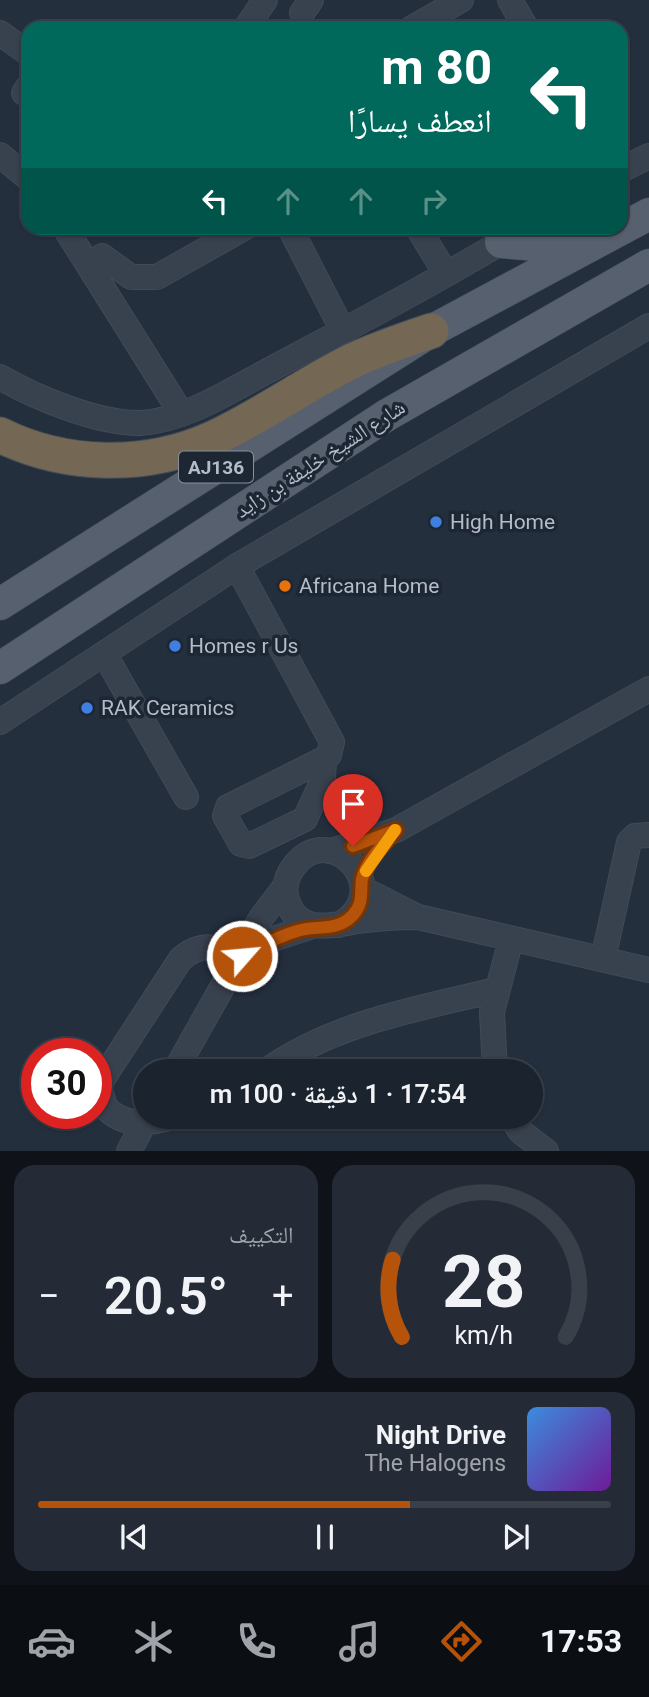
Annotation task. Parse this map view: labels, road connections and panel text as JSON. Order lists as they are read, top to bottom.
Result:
{
  "streets": {
    "main road": ["شارع الشيخ خليفة بن زايد", "AJ136"]
  },
  "places": [
    "High Home",
    "Africana Home",
    "Homes r Us",
    "RAK Ceramics"
  ],
  "page": {
    "turn": ["80 m", "انعطف يسارًا"],
    "limit": "30",
    "trip": "17:54 · 1 دقيقة · 100 m",
    "tile": "التكييف",
    "heat": ["−", "20.5°", "+"],
    "song": ["Night Drive", "The Halogens"],
    "tabs": "17:53",
    "gauge": ["28", "km/h"]
  }
}
